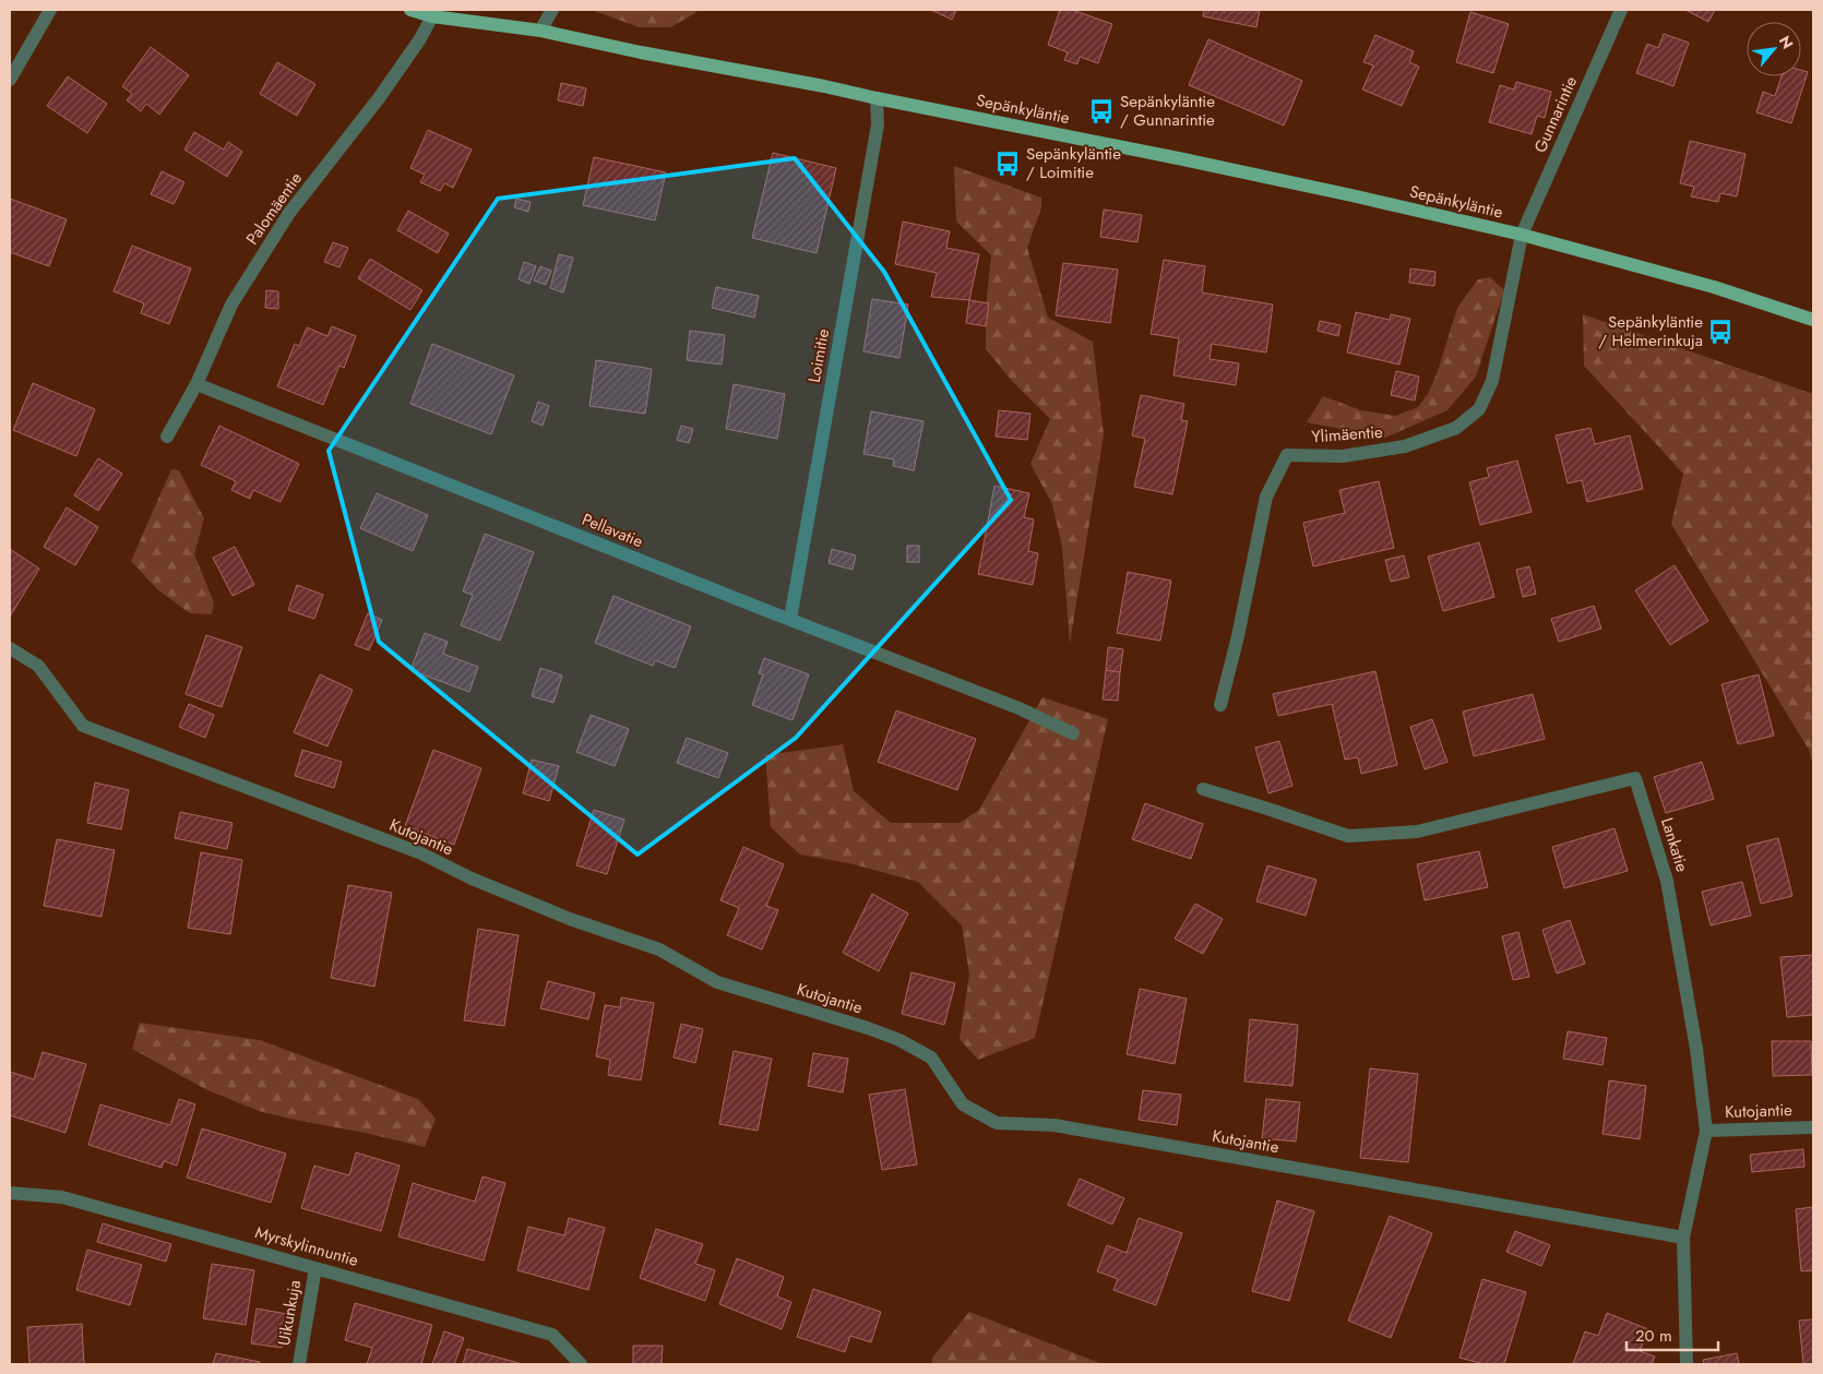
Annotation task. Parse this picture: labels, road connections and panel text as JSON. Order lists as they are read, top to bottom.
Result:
{
  "streets": {
    "main road": ["Sepänkyläntie"],
    "street": [
      "Gunnarintie",
      "Palomäentie",
      "Loimitie",
      "Ylimäentie",
      "Pellavatie",
      "Kutojantie",
      "Lankatie",
      "Myrskylinnuntie",
      "Uikunkuja"
    ]
  },
  "crossings": [
    ["Sepänkyläntie", "Gunnarintie"],
    ["Sepänkyläntie", "Palomäentie"],
    ["Sepänkyläntie", "Loimitie"],
    ["Sepänkyläntie", "Ylimäentie"],
    ["Gunnarintie", "Ylimäentie"],
    ["Palomäentie", "Pellavatie"],
    ["Loimitie", "Pellavatie"],
    ["Kutojantie", "Lankatie"],
    ["Myrskylinnuntie", "Uikunkuja"]
  ],
  "places": {
    "bus stop": ["Sepänkyläntie / Gunnarintie", "Sepänkyläntie / Loimitie", "Sepänkyläntie / Helmerinkuja"]
  },
  "scale_bar": "20 m",
  "north": "top right"
}
